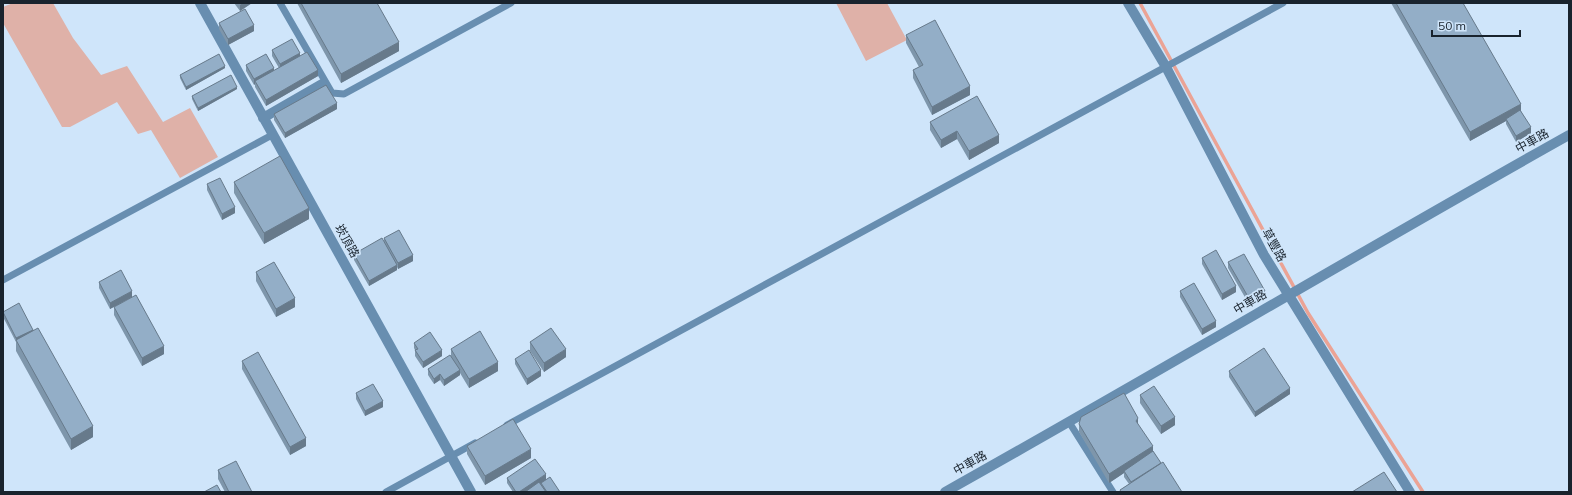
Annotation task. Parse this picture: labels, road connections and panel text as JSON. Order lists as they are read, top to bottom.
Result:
{
  "streets": {
    "street": ["中車路", "崁頂路", "草豐路"]
  },
  "crossings": [
    ["中車路", "草豐路"]
  ],
  "scale_bar": "50 m"
}
